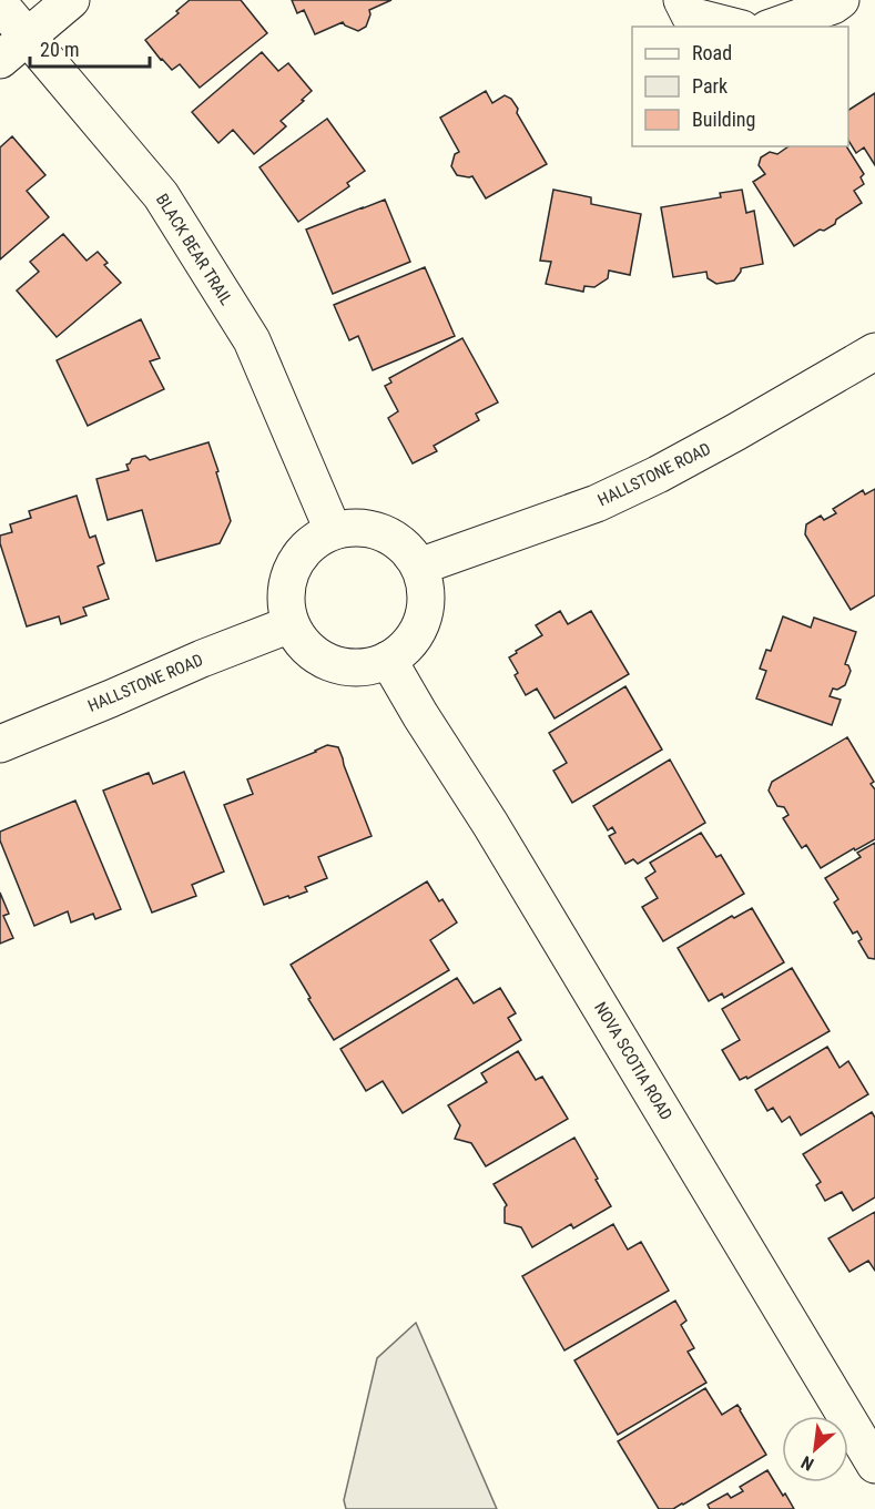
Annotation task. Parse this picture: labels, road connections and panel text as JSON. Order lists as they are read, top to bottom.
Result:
{
  "streets": {
    "street": ["BLACK BEAR TRAIL", "HALLSTONE ROAD", "NOVA SCOTIA ROAD"]
  },
  "crossings": [
    ["BLACK BEAR TRAIL", "HALLSTONE ROAD"],
    ["BLACK BEAR TRAIL", "NOVA SCOTIA ROAD"],
    ["HALLSTONE ROAD", "NOVA SCOTIA ROAD"]
  ],
  "legend": ["Road", "Park", "Building"],
  "scale_bar": "20 m",
  "north": "bottom left"
}
